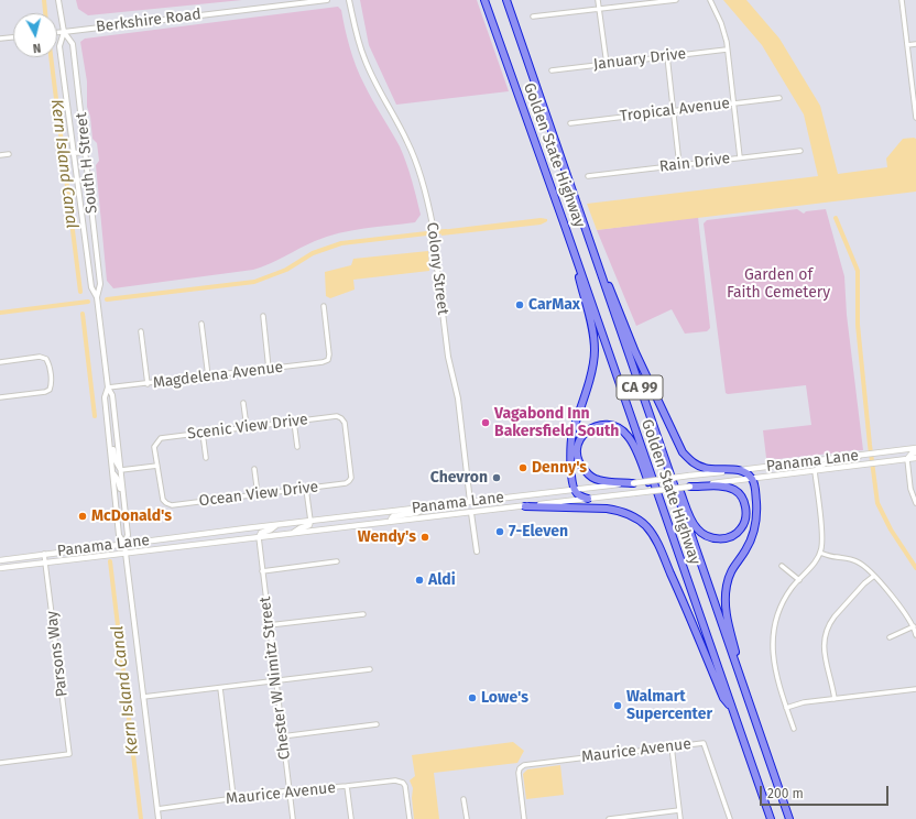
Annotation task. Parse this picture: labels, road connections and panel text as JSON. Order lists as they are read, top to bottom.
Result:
{
  "streets": {
    "highway": ["Golden State Highway", "CA 99"],
    "main road": ["Panama Lane"],
    "street": [
      "Berkshire Road",
      "January Drive",
      "Tropical Avenue",
      "South H Street",
      "Rain Drive",
      "Colony Street",
      "Magdelena Avenue",
      "Scenic View Drive",
      "Ocean View Drive",
      "Parsons Way",
      "Chester W Nimitz Street",
      "Maurice Avenue"
    ]
  },
  "crossings": [
    ["Berkshire Road", "South H Street"],
    ["South H Street", "Magdelena Avenue"],
    ["South H Street", "Panama Lane"],
    ["South H Street", "Maurice Avenue"],
    ["Colony Street", "Panama Lane"],
    ["Scenic View Drive", "Ocean View Drive"],
    ["Panama Lane", "Parsons Way"],
    ["Panama Lane", "Chester W Nimitz Street"],
    ["Chester W Nimitz Street", "Maurice Avenue"]
  ],
  "water": ["Kern Island Canal"],
  "parks": ["Garden of Faith Cemetery"],
  "places": [
    "CarMax",
    "Vagabond Inn Bakersfield South",
    "Denny's",
    "Chevron",
    "McDonald's",
    "7-Eleven",
    "Wendy's",
    "Aldi",
    "Lowe's",
    "Walmart Supercenter"
  ],
  "scale_bar": "200 m",
  "north": "bottom"
}
